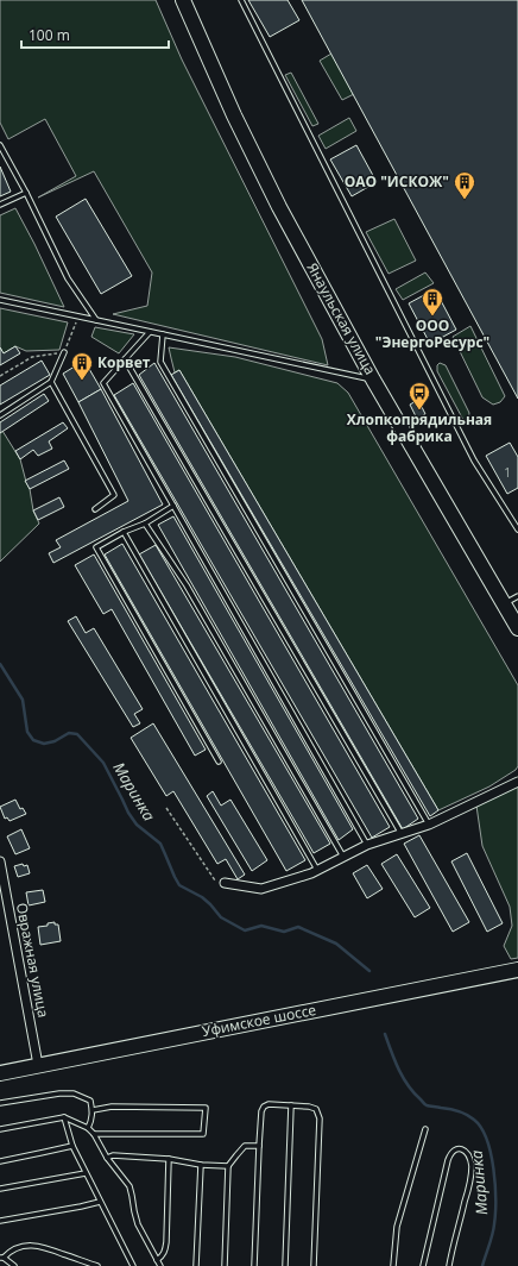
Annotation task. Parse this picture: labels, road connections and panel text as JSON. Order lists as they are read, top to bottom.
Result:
{
  "streets": {
    "main road": ["Янаульская улица", "Уфимское шоссе"],
    "street": ["Овражная улица"]
  },
  "crossings": [
    ["Овражная улица", "Уфимское шоссе"]
  ],
  "water": ["Маринка"],
  "places": {
    "building": ["ОАО \"ИСКОЖ\"", "ООО \"ЭнергоРесурс\"", "Корвет"],
    "bus stop": ["Хлопкопрядильная фабрика"]
  },
  "house_numbers": ["1"],
  "scale_bar": "100 m"
}
